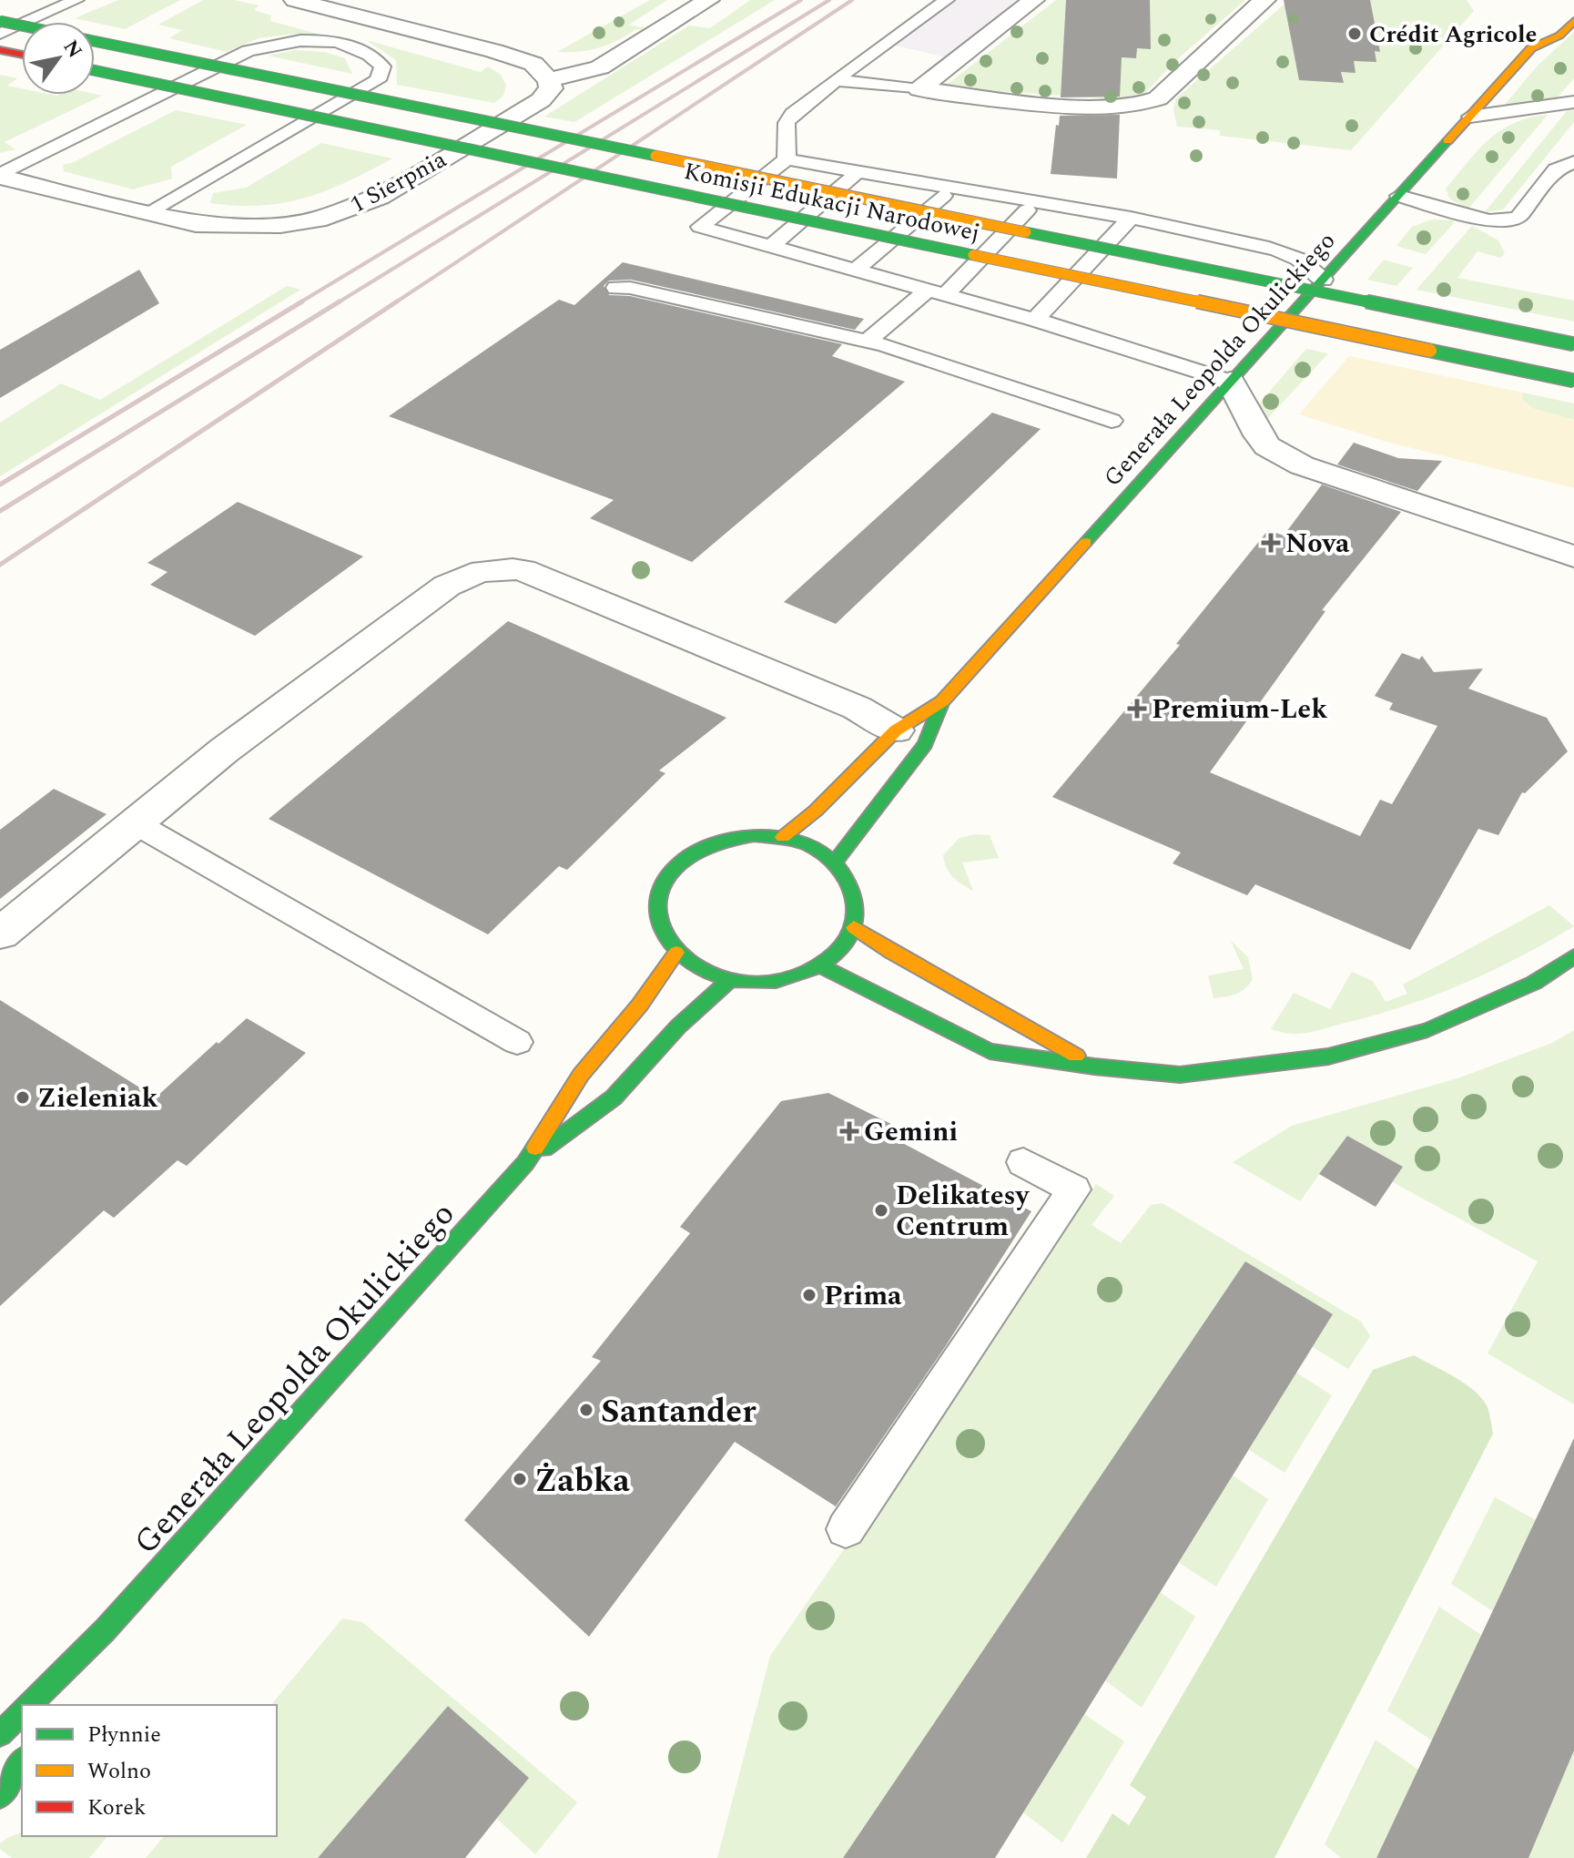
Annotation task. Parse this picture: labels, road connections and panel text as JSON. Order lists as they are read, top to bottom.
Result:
{
  "streets": {
    "street": ["1 Sierpnia", "Komisji Edukacji Narodowej", "Generała Leopolda Okulickiego"]
  },
  "places": {
    "other": [
      "Crédit Agricole",
      "Zieleniak",
      "Delikatesy Centrum",
      "Prima",
      "Santander",
      "Żabka"
    ],
    "health": ["Nova", "Premium-Lek", "Gemini"]
  },
  "legend": ["Płynnie", "Wolno", "Korek"],
  "north": "top right"
}
